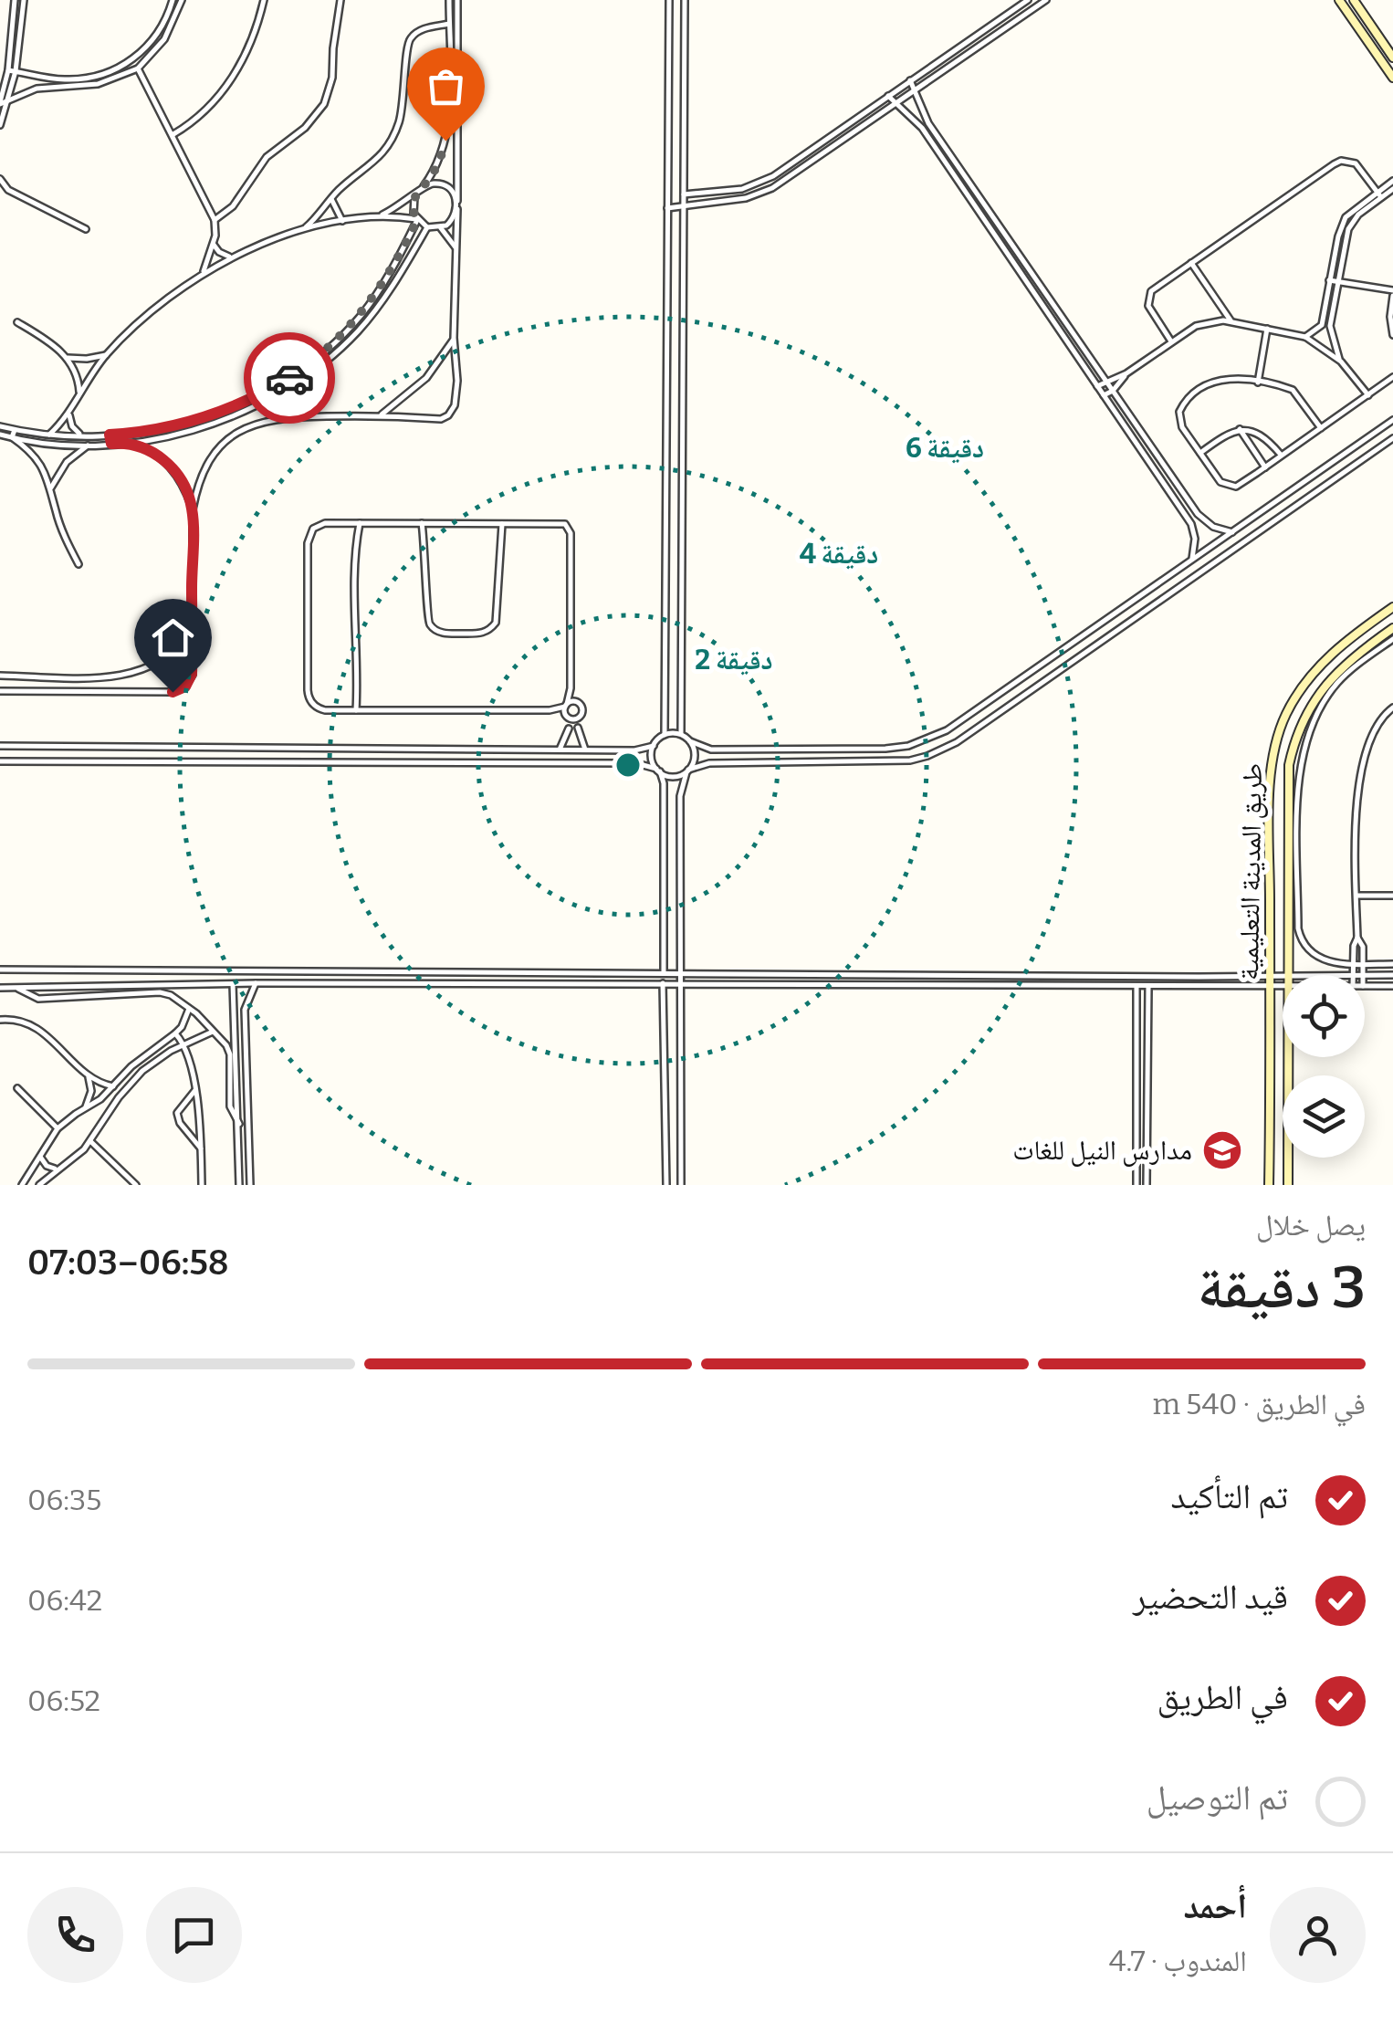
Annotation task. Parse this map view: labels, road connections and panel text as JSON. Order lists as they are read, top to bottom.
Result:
{
  "streets": {
    "street": ["طريق المدينة التعليمية"]
  },
  "places": {
    "school or university": ["مدارس النيل للغات"]
  },
  "page": {
    "heading": ["3 دقيقة", "يصل خلال", "06:58–07:03"],
    "panel": ["أحمد", "المندوب · 4.7"],
    "bar": "في الطريق · 540 m",
    "list": [
      ["تم التأكيد", "06:35"],
      ["قيد التحضير", "06:42"],
      ["في الطريق", "06:52"],
      "تم التوصيل"
    ]
  },
  "rings": ["6 دقيقة", "4 دقيقة", "2 دقيقة"]
}
